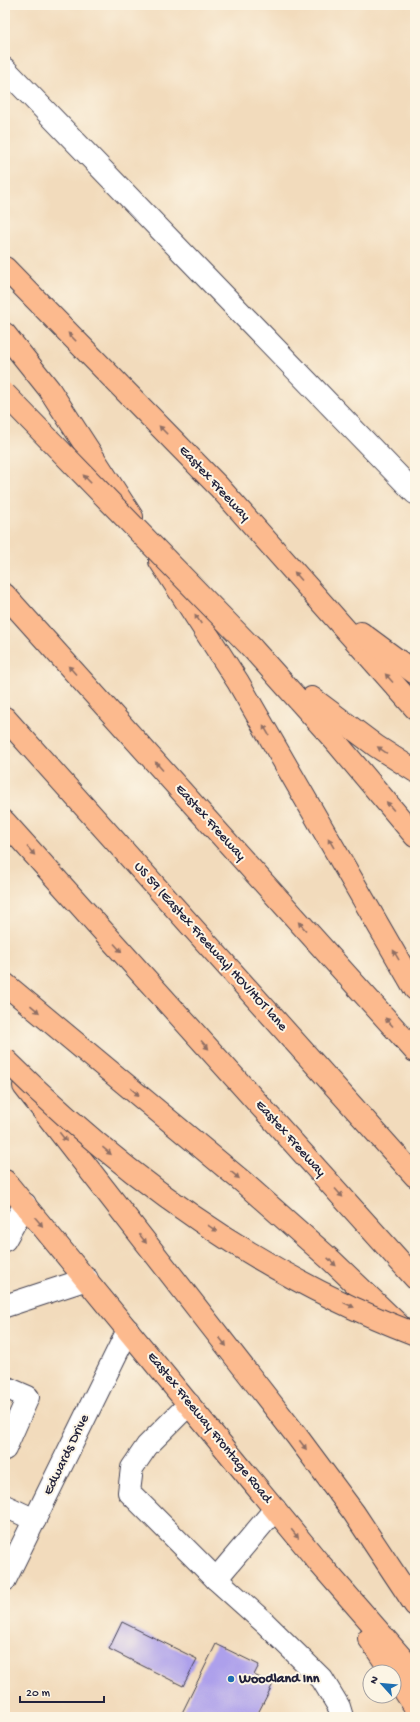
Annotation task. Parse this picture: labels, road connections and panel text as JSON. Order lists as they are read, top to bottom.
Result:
{
  "streets": {
    "main road": ["Eastex Freeway", "US 59 (Eastex Freeway) HOV/HOT lane", "Eastex Freeway Frontage Road"],
    "street": ["Edwards Drive"]
  },
  "crossings": [
    ["Eastex Freeway Frontage Road", "Edwards Drive"]
  ],
  "places": ["Woodland Inn"],
  "scale_bar": "20 m",
  "north": "top left"
}
